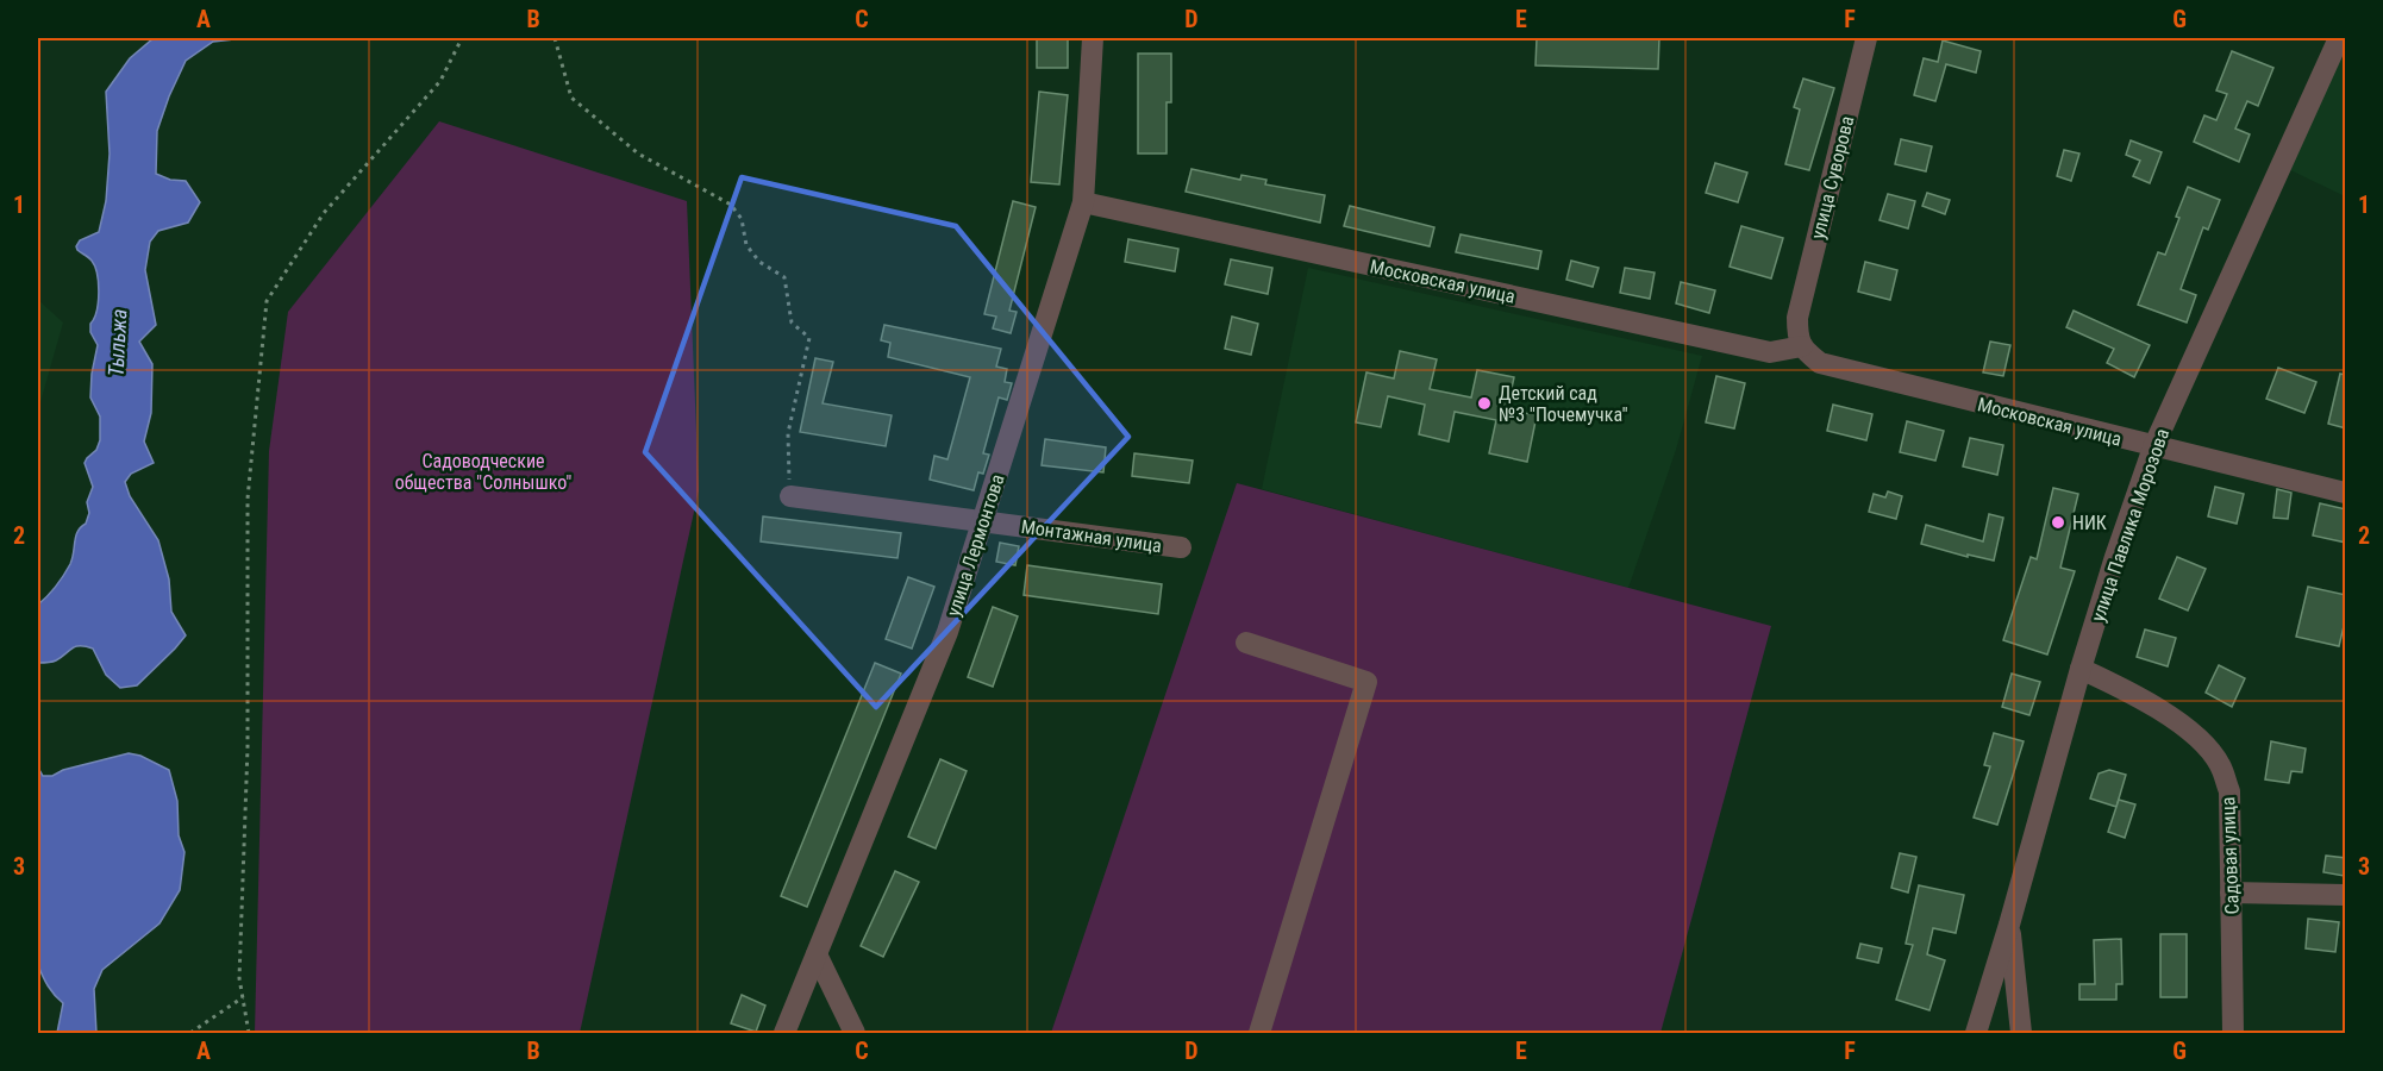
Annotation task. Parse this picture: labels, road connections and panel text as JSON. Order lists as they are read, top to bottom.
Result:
{
  "streets": {
    "street": [
      "улица Суворова",
      "Московская улица",
      "улица Павлика Морозова",
      "Монтажная улица",
      "улица Лермонтова",
      "Садовая улица"
    ]
  },
  "crossings": [
    ["улица Суворова", "Московская улица"],
    ["Московская улица", "улица Павлика Морозова"],
    ["Московская улица", "улица Лермонтова"],
    ["улица Павлика Морозова", "Садовая улица"],
    ["Монтажная улица", "улица Лермонтова"]
  ],
  "water": ["Тыльжа"],
  "parks": ["Садоводческие общества \"Солнышко\""],
  "places": ["Детский сад №3 \"Почемучка\"", "НИК"],
  "grid": {
    "columns": [
      "A",
      "B",
      "C",
      "D",
      "E",
      "F",
      "G"
    ],
    "rows": ["1", "2", "3"]
  }
}
